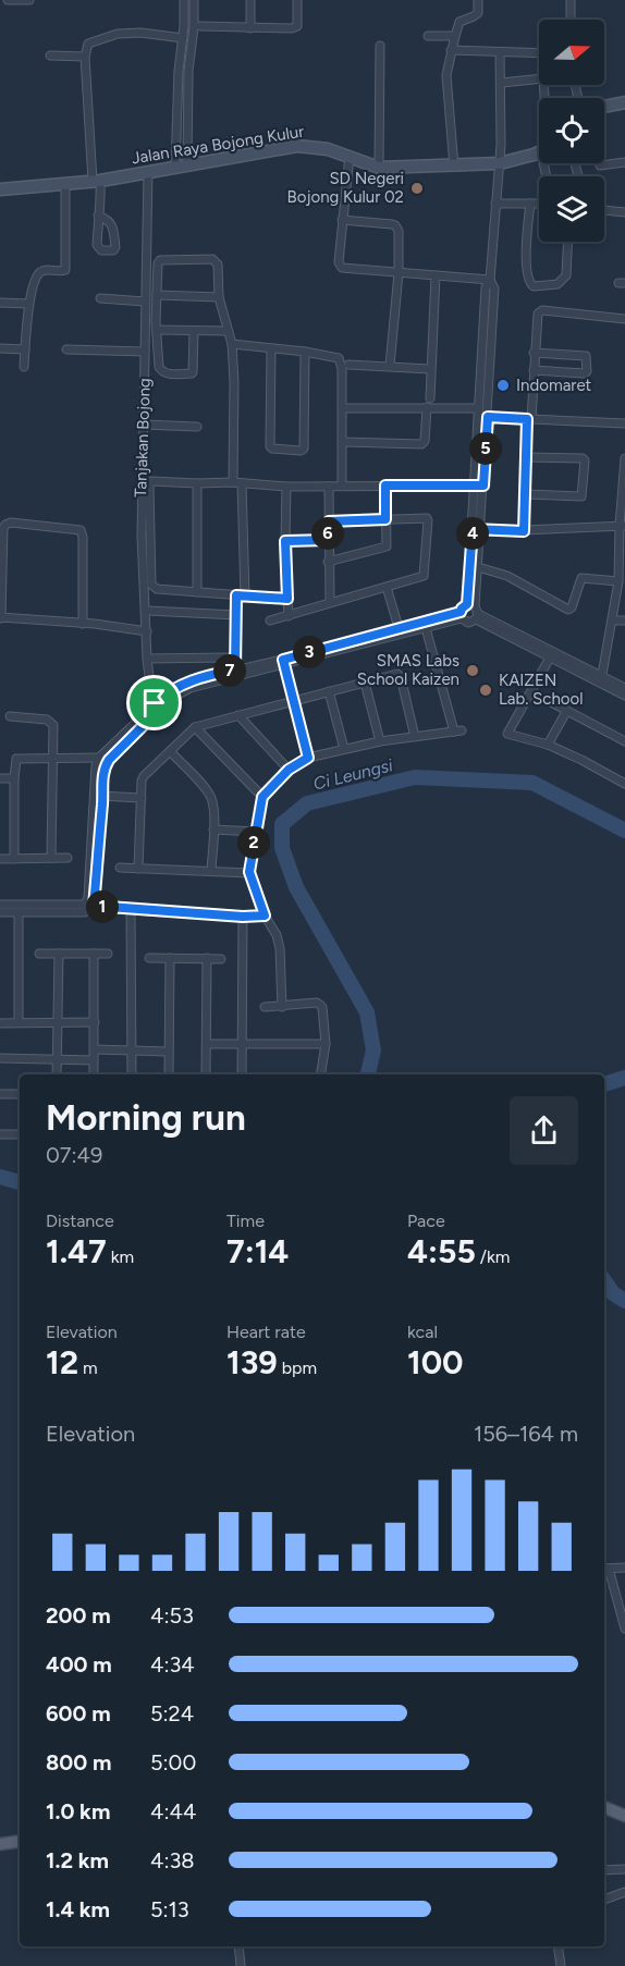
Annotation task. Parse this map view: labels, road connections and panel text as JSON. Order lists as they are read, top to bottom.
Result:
{
  "streets": {
    "main road": ["Jalan Raya Bojong Kulur"],
    "street": ["Tanjakan Bojong"]
  },
  "crossings": [
    ["Jalan Raya Bojong Kulur", "Tanjakan Bojong"]
  ],
  "water": ["Ci Leungsi"],
  "places": [
    "SD Negeri Bojong Kulur 02",
    "Indomaret",
    "SMAS Labs School Kaizen",
    "KAIZEN Lab. School"
  ],
  "north": "right",
  "page": {
    "pins": [
      "5",
      "4",
      "6",
      "3",
      "7",
      "2",
      "1"
    ],
    "heading": ["Morning run", "07:49"],
    "stats": [
      ["Distance", "1.47 km"],
      ["Time", "7:14"],
      ["Pace", "4:55 /km"],
      ["Elevation", "12 m"],
      ["Heart rate", "139 bpm"],
      ["kcal", "100"]
    ],
    "chart": ["Elevation", "156–164 m"],
    "list": [
      {
        "name": "200 m",
        "note": "4:53"
      },
      {
        "name": "400 m",
        "note": "4:34"
      },
      {
        "name": "600 m",
        "note": "5:24"
      },
      {
        "name": "800 m",
        "note": "5:00"
      },
      {
        "name": "1.0 km",
        "note": "4:44"
      },
      {
        "name": "1.2 km",
        "note": "4:38"
      },
      {
        "name": "1.4 km",
        "note": "5:13"
      }
    ]
  }
}
